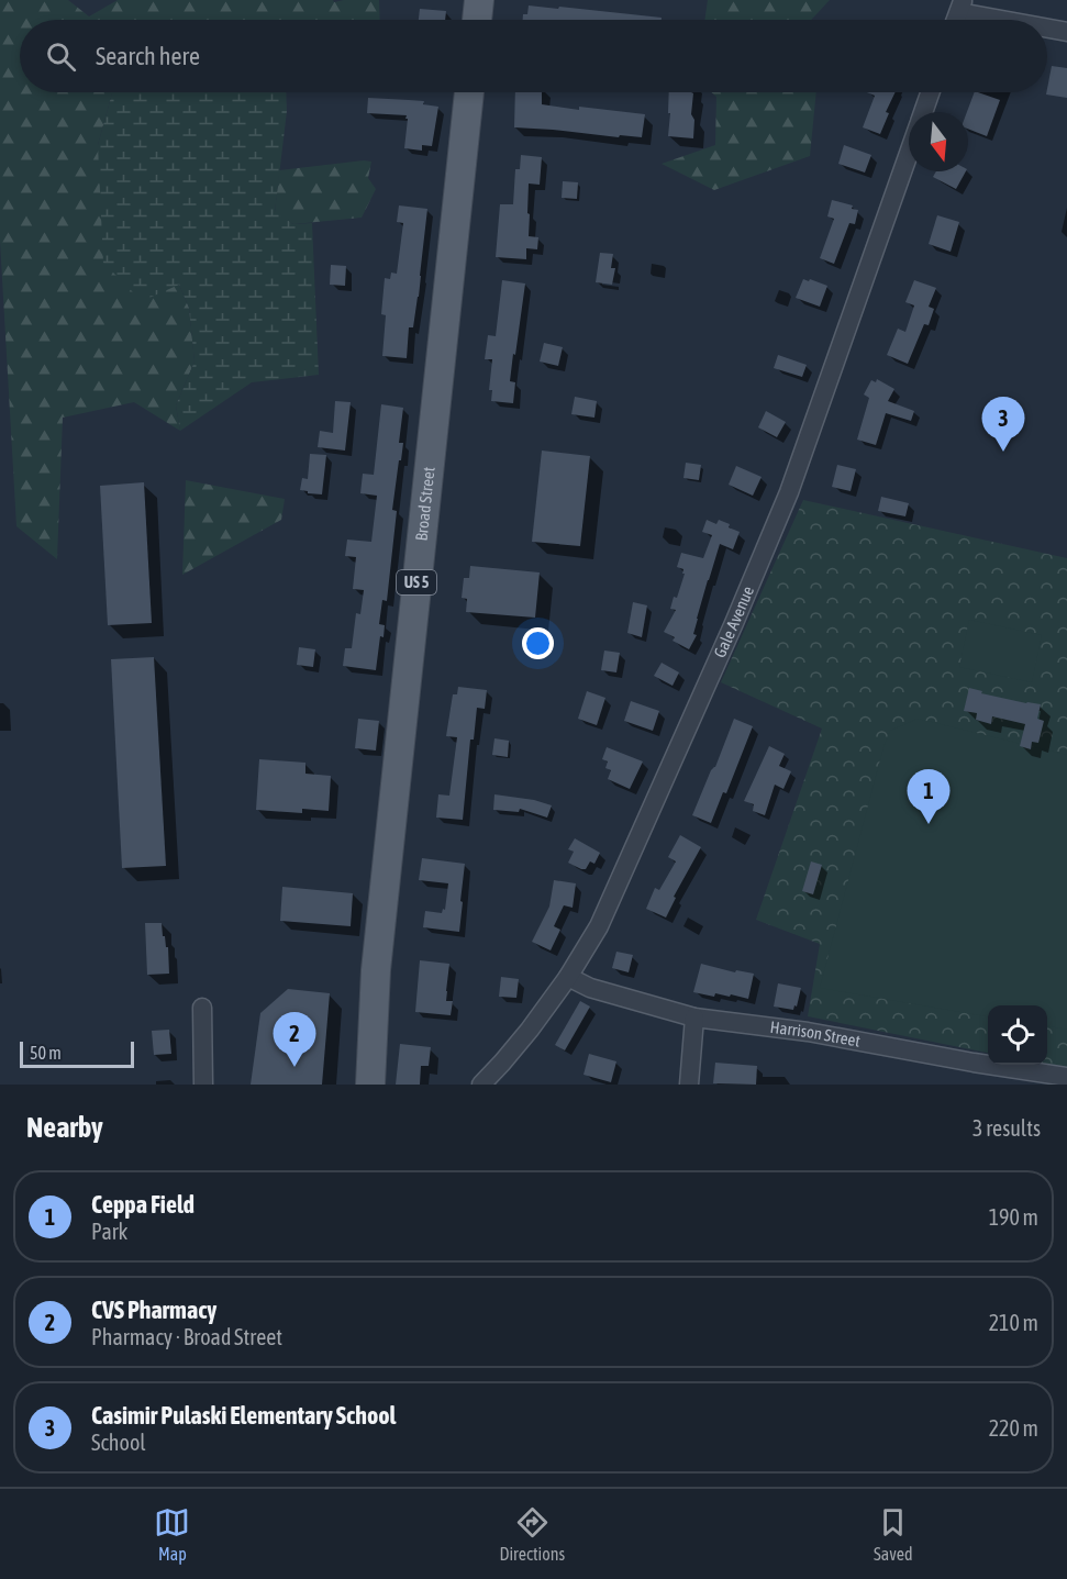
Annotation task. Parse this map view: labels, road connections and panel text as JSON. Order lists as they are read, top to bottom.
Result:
{
  "streets": {
    "main road": ["Broad Street", "US 5"],
    "street": ["Gale Avenue", "Harrison Street"]
  },
  "crossings": [
    ["Gale Avenue", "Harrison Street"]
  ],
  "scale_bar": "50 m",
  "north": "bottom",
  "page": {
    "search": "Search here",
    "pins": ["3", "1", "2"],
    "scale": "50 m",
    "heading": ["Nearby", "3 results"],
    "list": [
      {
        "mark": "1",
        "name": "Ceppa Field",
        "note": "Park",
        "value": "190 m"
      },
      {
        "mark": "2",
        "name": "CVS Pharmacy",
        "note": "Pharmacy · Broad Street",
        "value": "210 m"
      },
      {
        "mark": "3",
        "name": "Casimir Pulaski Elementary School",
        "note": "School",
        "value": "220 m"
      }
    ],
    "nav": ["Map", "Directions", "Saved"]
  }
}
